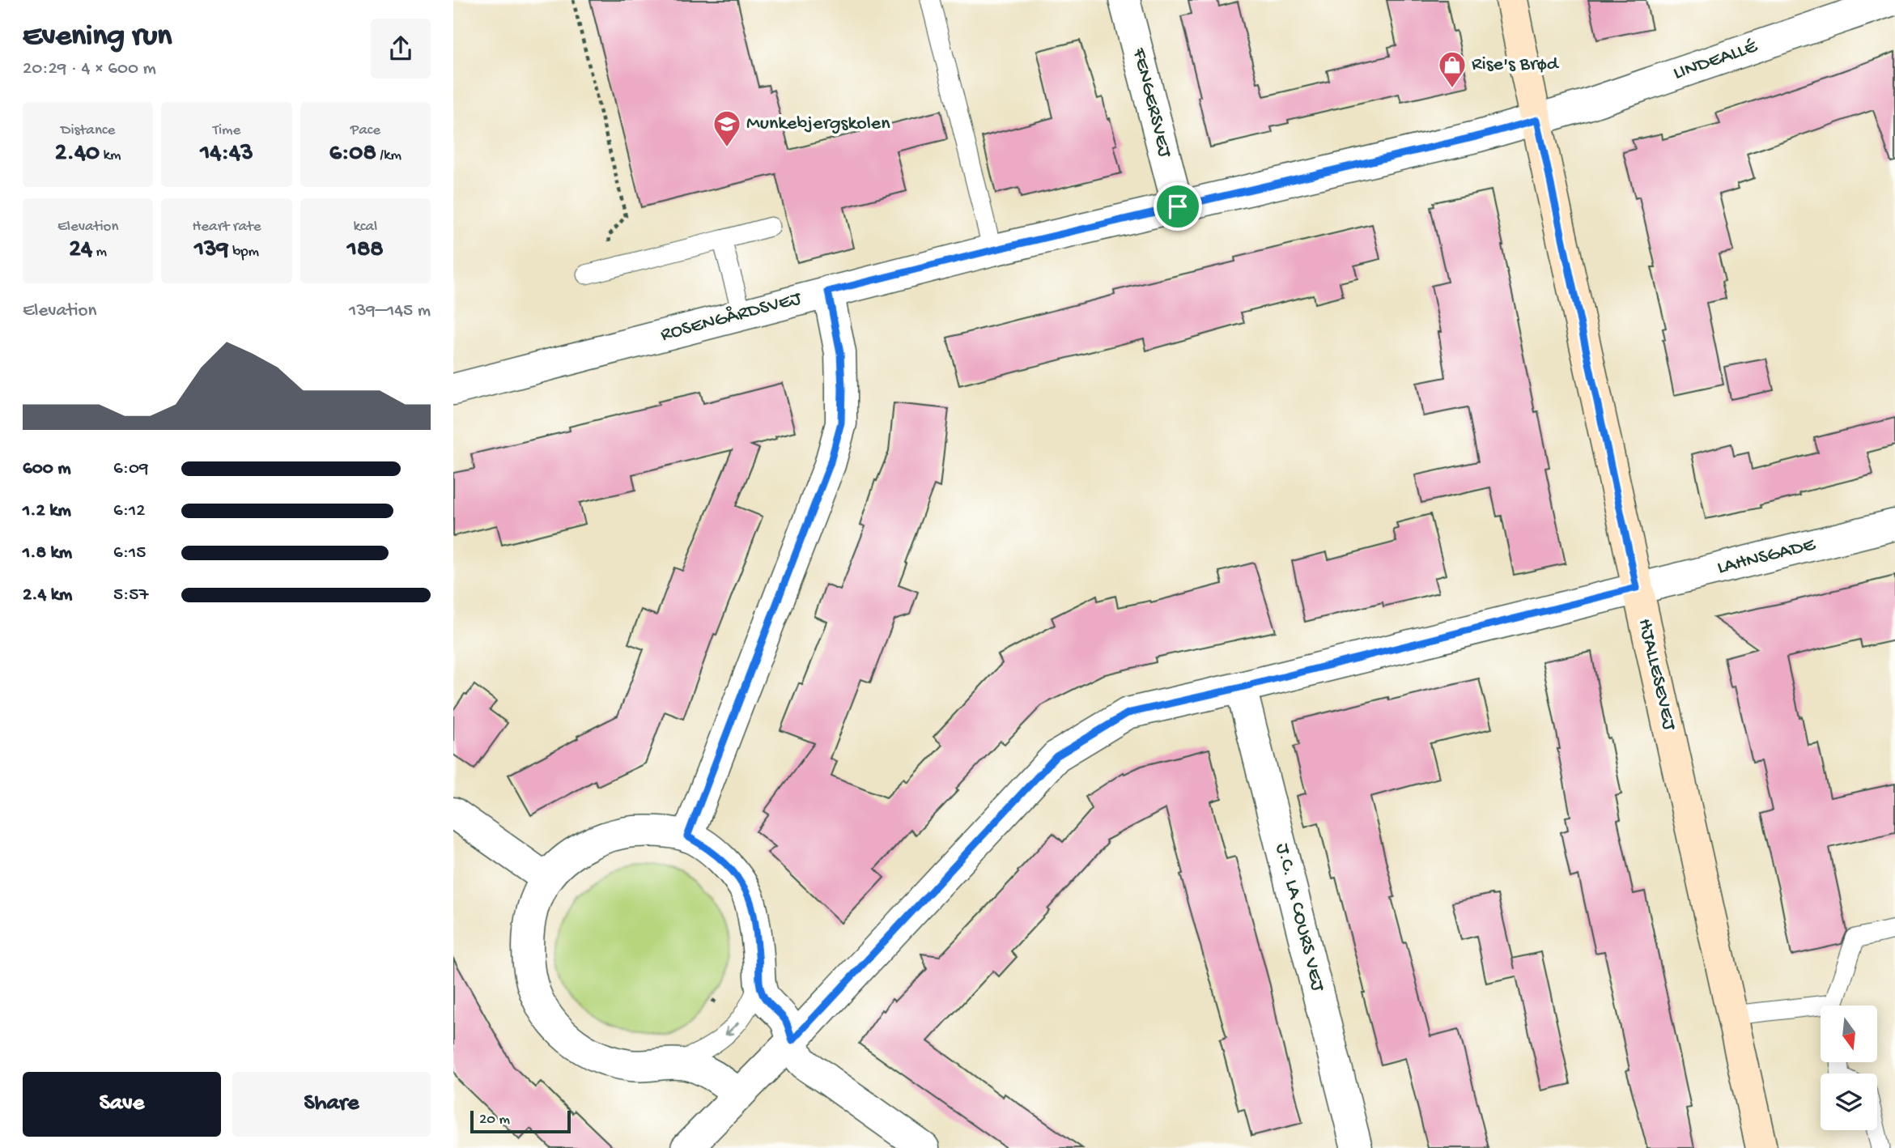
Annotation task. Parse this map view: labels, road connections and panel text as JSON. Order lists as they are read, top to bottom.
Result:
{
  "streets": {
    "street": [
      "LINDEALLÉ",
      "FENGERSVEJ",
      "ROSENGÅRDSVEJ",
      "LAHNSGADE",
      "HJALLESEVEJ",
      "J.C. LA COURS VEJ"
    ]
  },
  "crossings": [
    ["LINDEALLÉ", "ROSENGÅRDSVEJ"],
    ["LINDEALLÉ", "HJALLESEVEJ"],
    ["FENGERSVEJ", "ROSENGÅRDSVEJ"],
    ["ROSENGÅRDSVEJ", "HJALLESEVEJ"],
    ["LAHNSGADE", "HJALLESEVEJ"],
    ["LAHNSGADE", "J.C. LA COURS VEJ"]
  ],
  "places": {
    "shop": ["Rise's Brød"],
    "school or university": ["Munkebjergskolen"]
  },
  "scale_bar": "20 m",
  "north": "bottom",
  "page": {
    "heading": ["Evening run", "20:29 · 4 × 600 m"],
    "stats": [
      ["Distance", "2.40 km"],
      ["Time", "14:43"],
      ["Pace", "6:08 /km"],
      ["Elevation", "24 m"],
      ["Heart rate", "139 bpm"],
      ["kcal", "188"]
    ],
    "chart": ["Elevation", "139–145 m"],
    "list": [
      {
        "name": "600 m",
        "note": "6:09"
      },
      {
        "name": "1.2 km",
        "note": "6:12"
      },
      {
        "name": "1.8 km",
        "note": "6:15"
      },
      {
        "name": "2.4 km",
        "note": "5:57"
      }
    ],
    "buttons": ["Save", "Share"],
    "scale": "20 m"
  }
}
